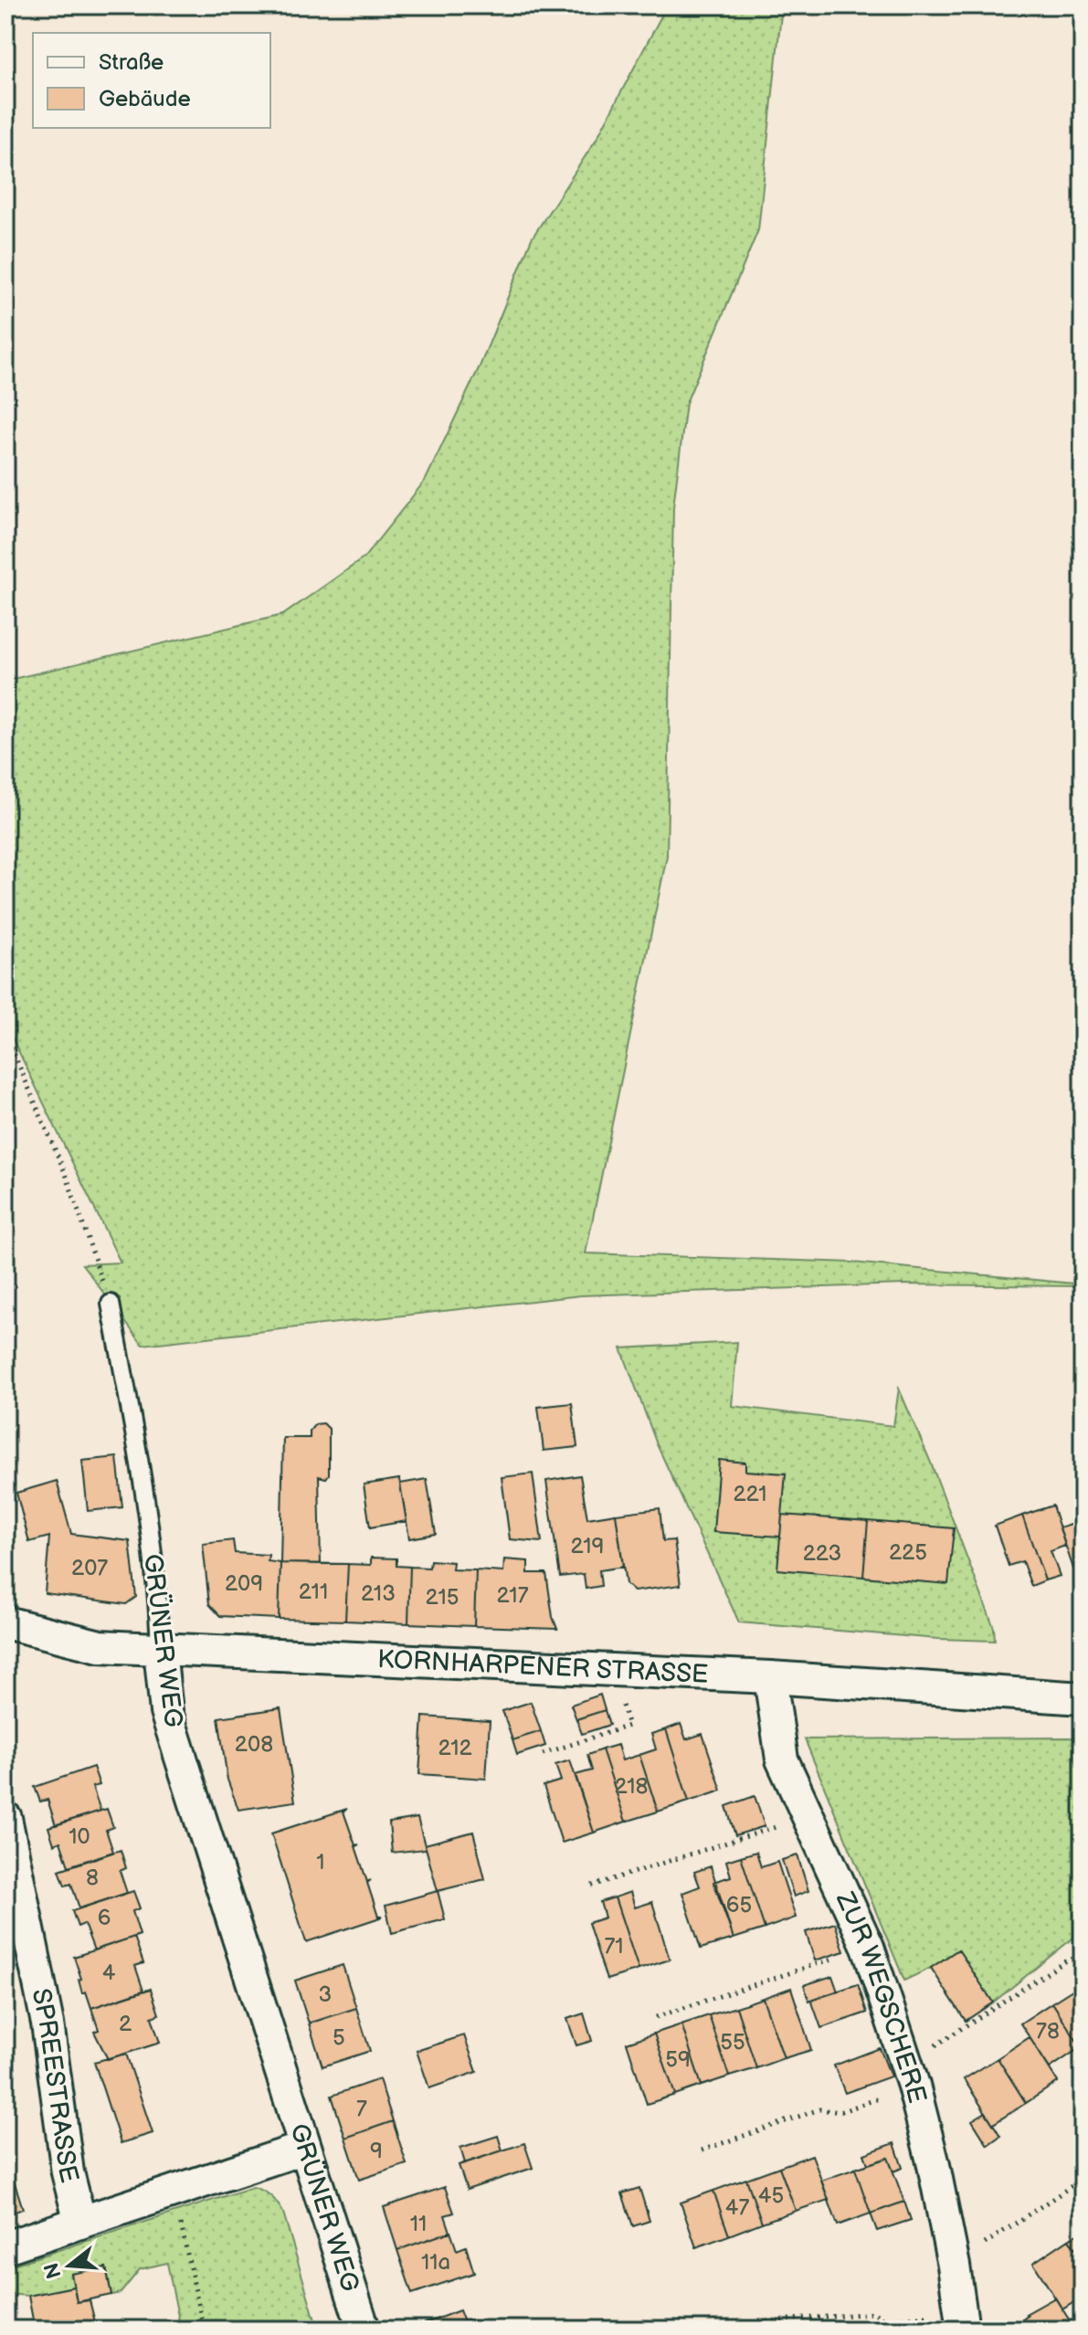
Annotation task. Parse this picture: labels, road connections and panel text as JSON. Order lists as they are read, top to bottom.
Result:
{
  "streets": {
    "street": [
      "GRÜNER WEG",
      "KORNHARPENER STRASSE",
      "ZUR WEGSCHERE",
      "SPREESTRASSE"
    ]
  },
  "crossings": [
    ["GRÜNER WEG", "KORNHARPENER STRASSE"],
    ["KORNHARPENER STRASSE", "ZUR WEGSCHERE"]
  ],
  "house_numbers": [
    "221",
    "219",
    "225",
    "223",
    "207",
    "209",
    "211",
    "213",
    "217",
    "215",
    "208",
    "212",
    "218",
    "10",
    "1",
    "8",
    "65",
    "6",
    "71",
    "4",
    "3",
    "2",
    "78",
    "5",
    "55",
    "59",
    "7",
    "9",
    "45",
    "47",
    "11",
    "11a"
  ],
  "legend": ["Straße", "Gebäude"],
  "north": "left"
}
